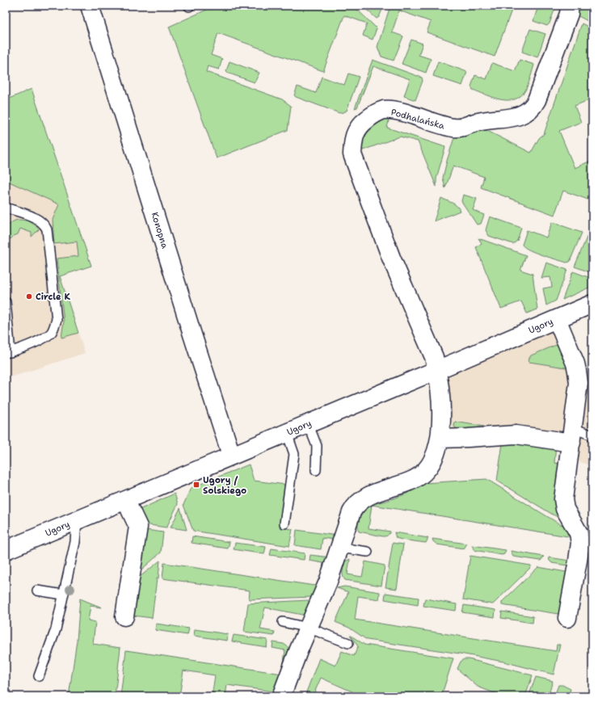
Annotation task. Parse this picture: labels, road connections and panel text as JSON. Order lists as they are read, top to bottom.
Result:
{
  "streets": {
    "street": ["Podhalańska", "Konopna", "Ugory"]
  },
  "crossings": [
    ["Podhalańska", "Ugory"],
    ["Konopna", "Ugory"]
  ],
  "places": {
    "other": ["Circle K"],
    "transit": ["Ugory / Solskiego"]
  }
}
